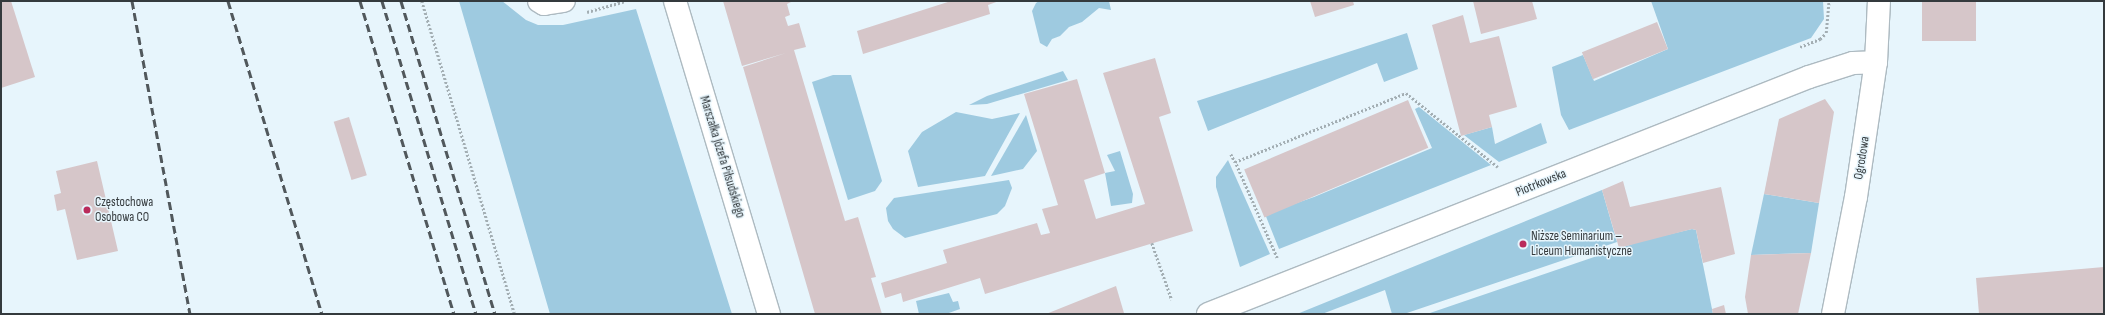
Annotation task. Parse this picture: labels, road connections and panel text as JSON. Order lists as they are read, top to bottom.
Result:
{
  "streets": {
    "street": ["Marszałka Józefa Piłsudskiego", "Ogrodowa", "Piotrkowska"]
  },
  "crossings": [
    ["Ogrodowa", "Piotrkowska"]
  ],
  "places": ["Częstochowa Osobowa CO", "Niższe Seminarium – Liceum Humanistyczne"]
}
